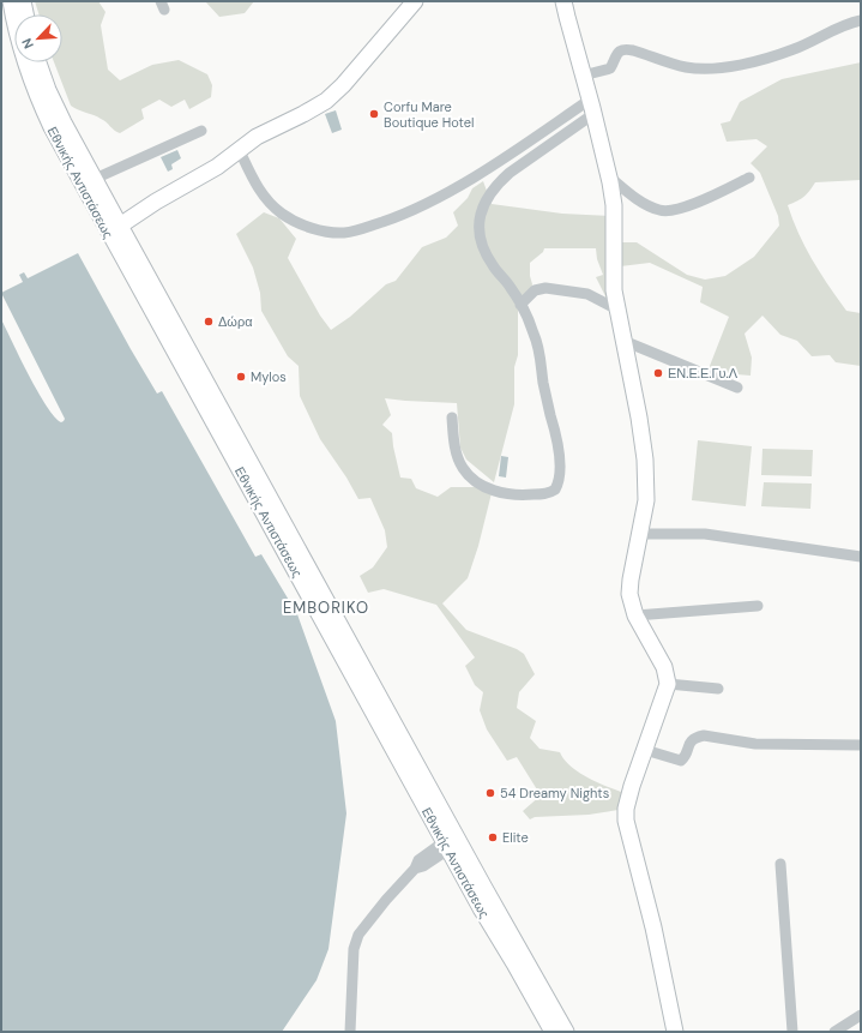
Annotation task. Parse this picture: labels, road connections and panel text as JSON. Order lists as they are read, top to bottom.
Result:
{
  "streets": {
    "main road": ["Εθνικής Αντιστάσεως"]
  },
  "districts": ["EMBORIKO"],
  "places": [
    "Corfu Mare Boutique Hotel",
    "Δώρα",
    "ΕΝ.Ε.Ε.Γυ.Λ",
    "Mylos",
    "54 Dreamy Nights",
    "Elite"
  ],
  "north": "bottom left"
}
